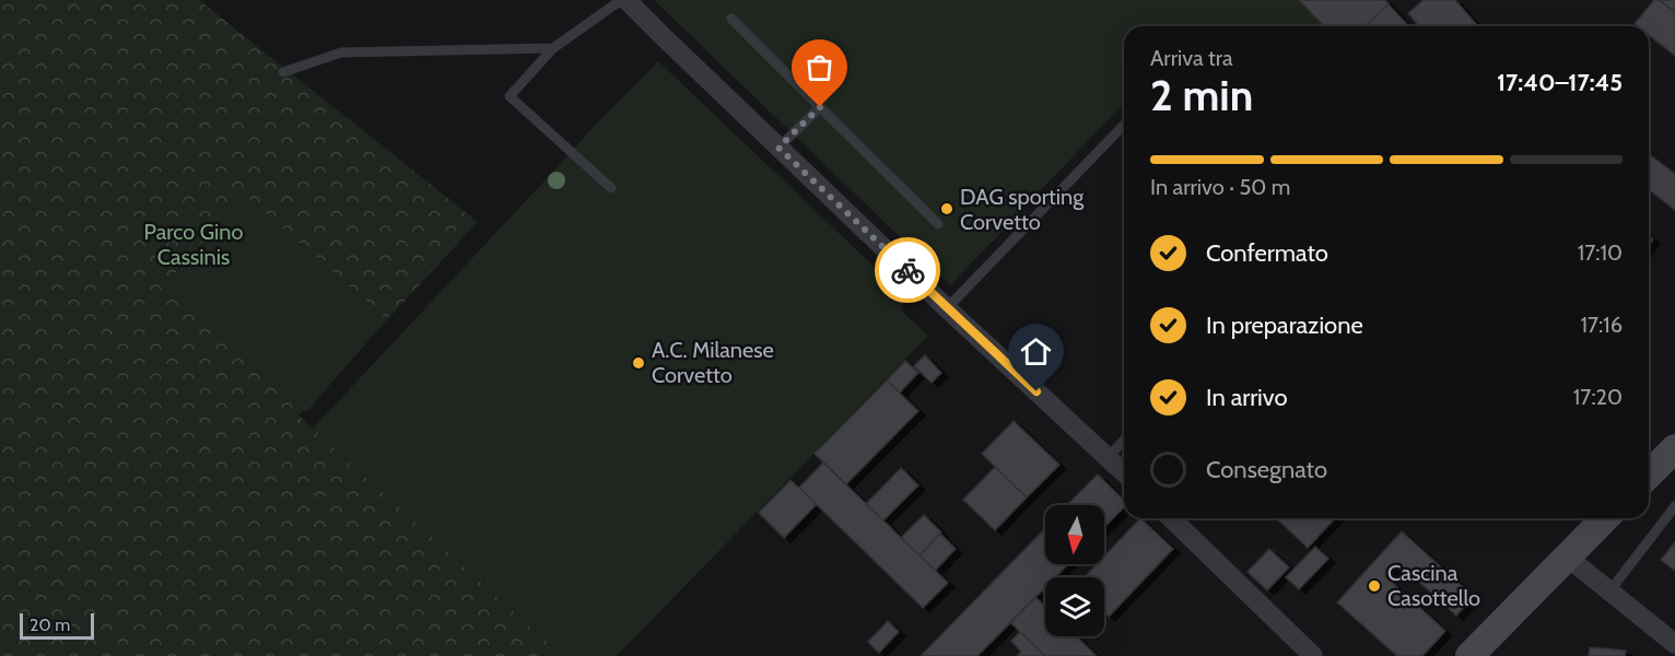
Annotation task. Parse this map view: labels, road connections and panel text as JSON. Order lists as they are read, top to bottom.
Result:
{
  "parks": ["Parco Gino Cassinis"],
  "places": ["DAG sporting Corvetto", "A.C. Milanese Corvetto", "Cascina Casottello"],
  "scale_bar": "20 m",
  "north": "bottom",
  "page": {
    "heading": ["2 min", "Arriva tra", "17:40–17:45"],
    "bar": "In arrivo · 50 m",
    "list": [
      ["Confermato", "17:10"],
      ["In preparazione", "17:16"],
      ["In arrivo", "17:20"],
      "Consegnato"
    ],
    "scale": "20 m"
  }
}
